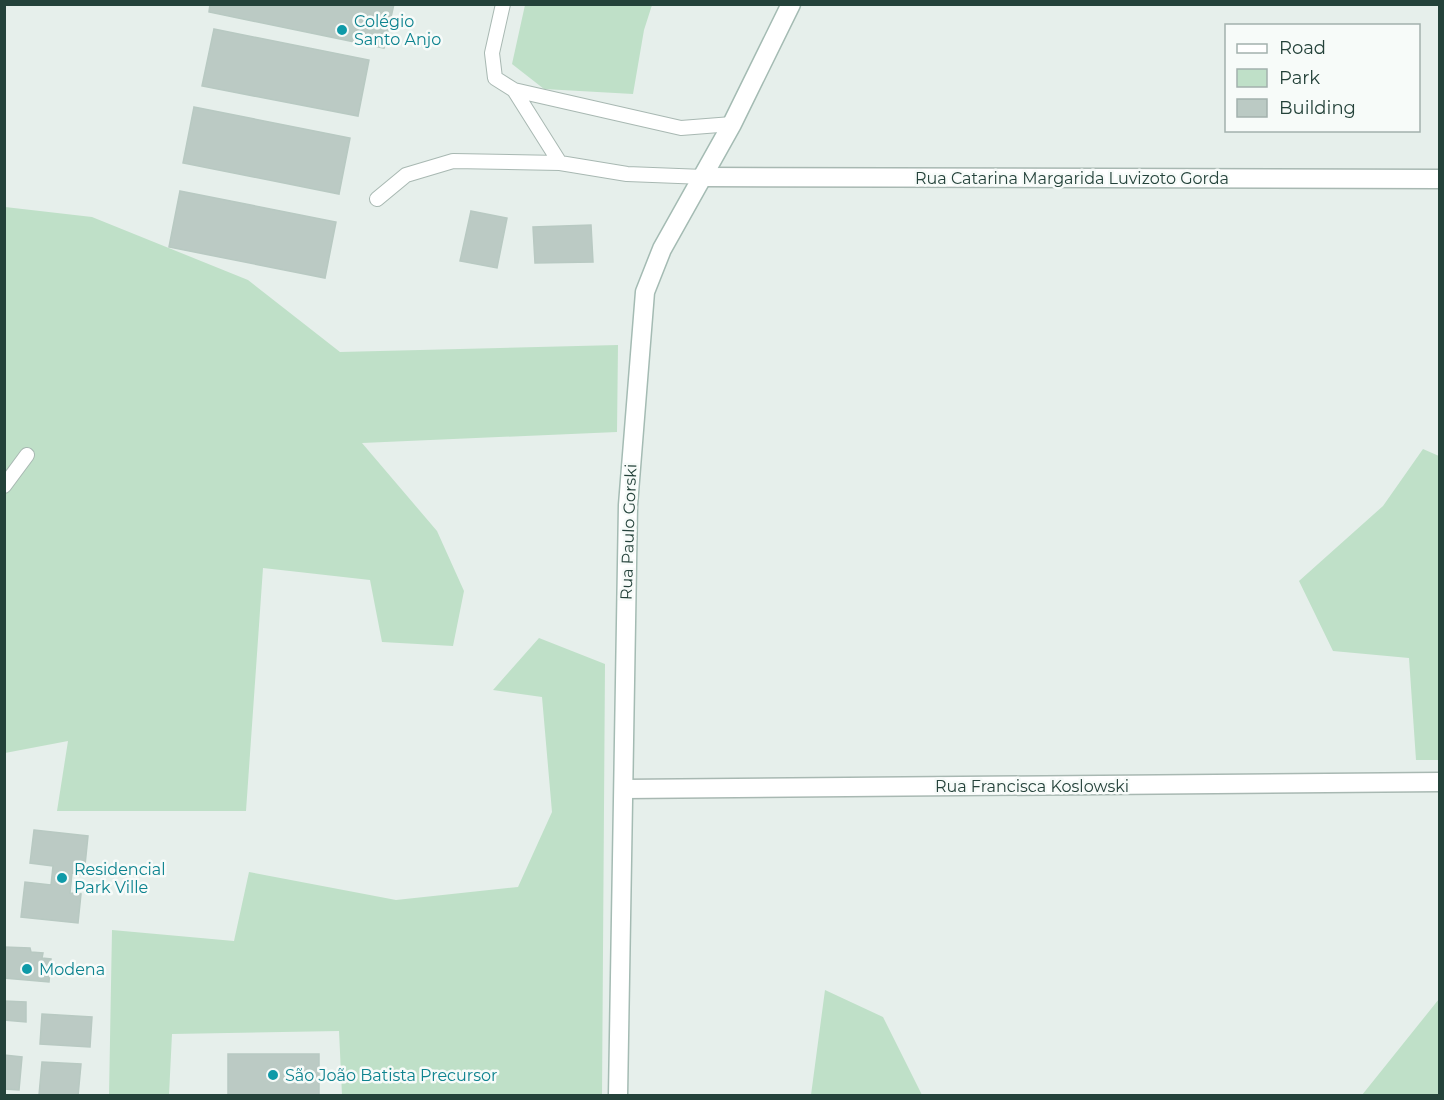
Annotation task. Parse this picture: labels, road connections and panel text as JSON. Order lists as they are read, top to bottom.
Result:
{
  "streets": {
    "street": ["Rua Catarina Margarida Luvizoto Gorda", "Rua Paulo Gorski", "Rua Francisca Koslowski"]
  },
  "crossings": [
    ["Rua Catarina Margarida Luvizoto Gorda", "Rua Paulo Gorski"],
    ["Rua Paulo Gorski", "Rua Francisca Koslowski"]
  ],
  "places": [
    "Colégio Santo Anjo",
    "Residencial Park Ville",
    "Modena",
    "São João Batista Precursor"
  ],
  "legend": ["Road", "Park", "Building"]
}
